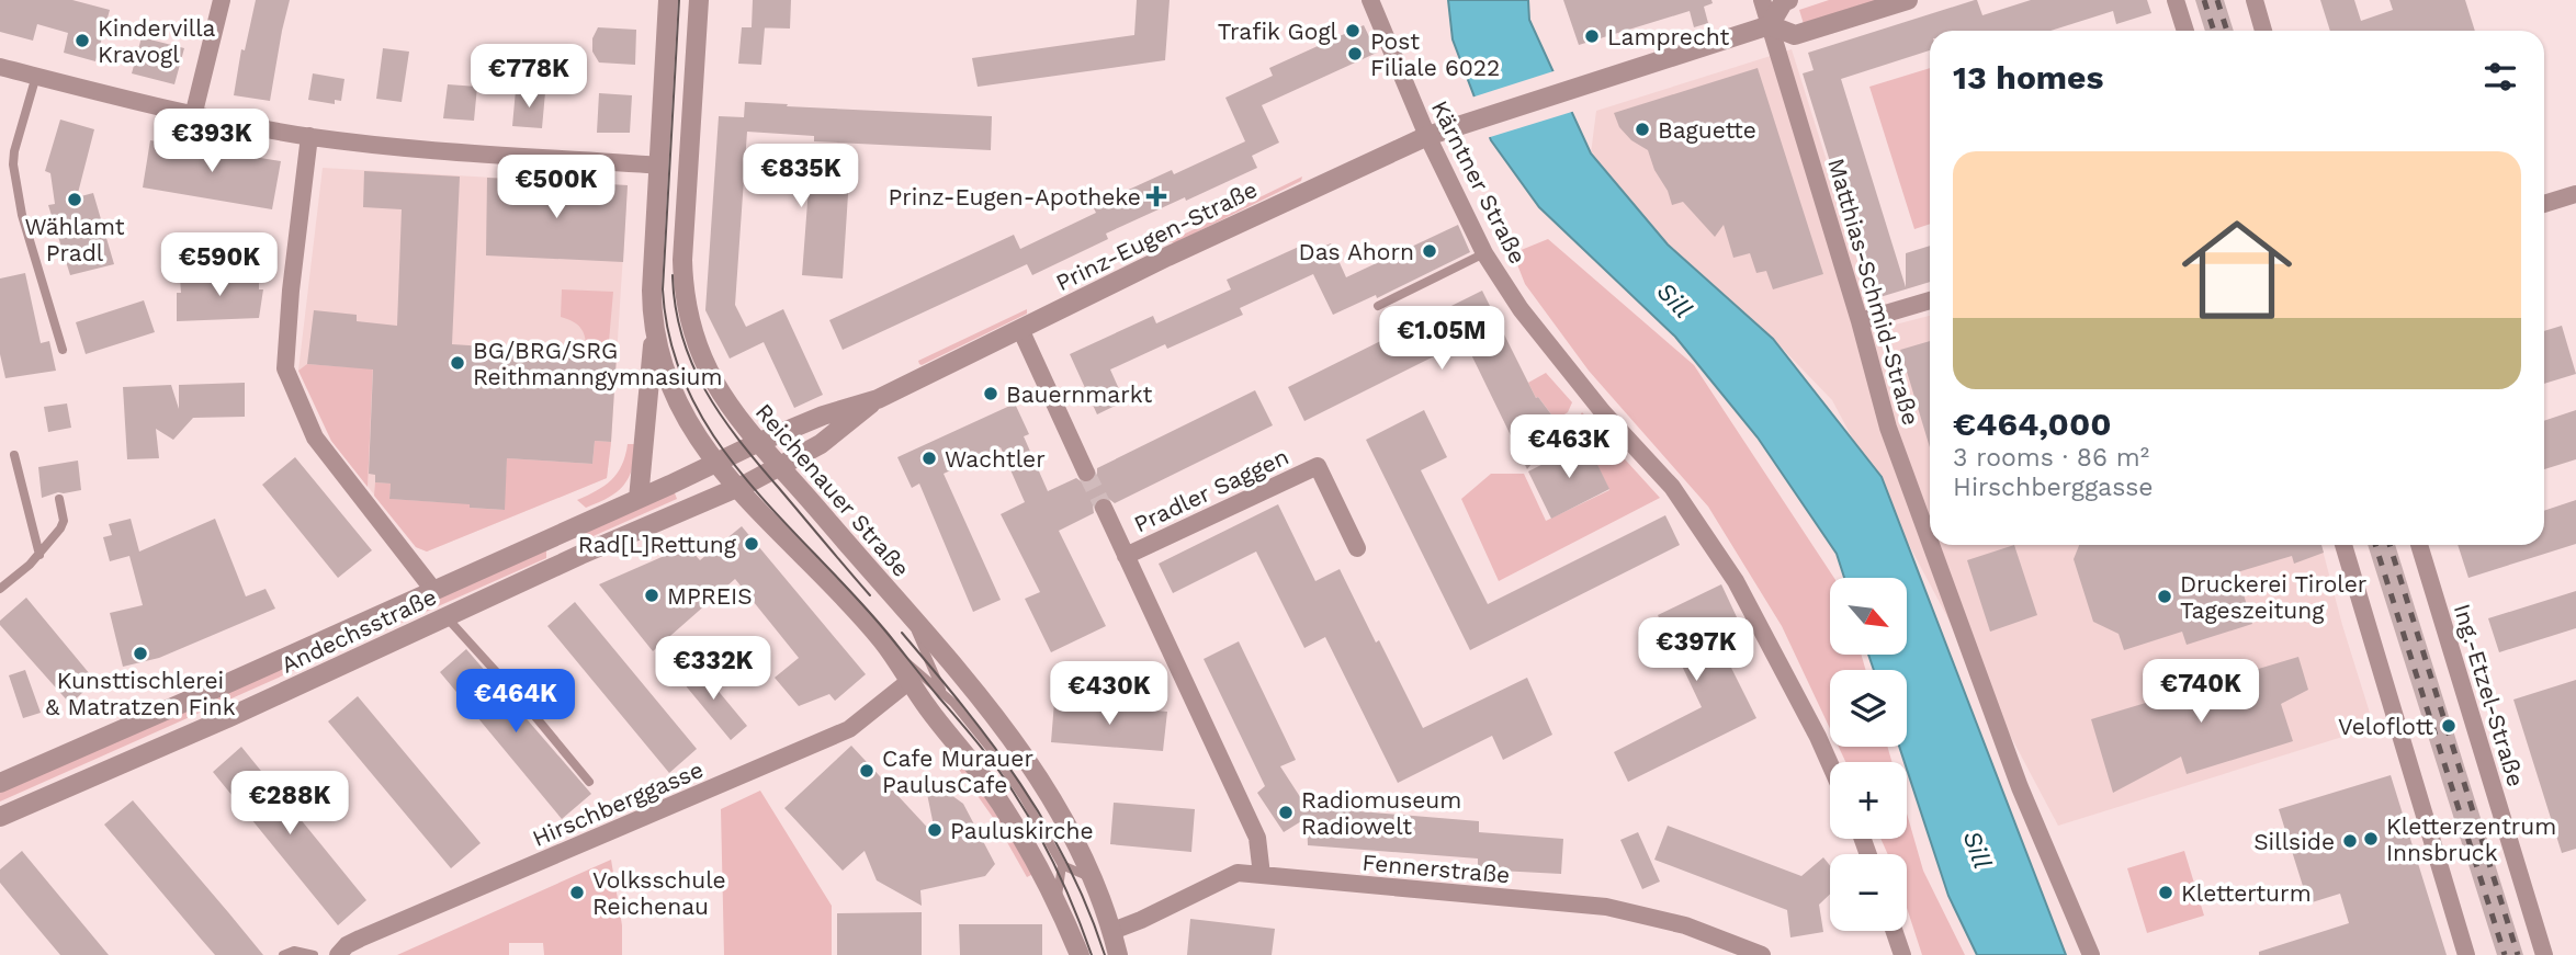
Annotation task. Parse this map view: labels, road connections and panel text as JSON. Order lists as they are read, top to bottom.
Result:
{
  "streets": {
    "street": [
      "Kärntner Straße",
      "Prinz-Eugen-Straße",
      "Matthias-Schmid-Straße",
      "Reichenauer Straße",
      "Pradler Saggen",
      "Andechsstraße",
      "Ing.-Etzel-Straße",
      "Hirschberggasse",
      "Fennerstraße"
    ]
  },
  "crossings": [
    ["Kärntner Straße", "Prinz-Eugen-Straße"],
    ["Prinz-Eugen-Straße", "Matthias-Schmid-Straße"],
    ["Prinz-Eugen-Straße", "Reichenauer Straße"],
    ["Prinz-Eugen-Straße", "Andechsstraße"],
    ["Reichenauer Straße", "Fennerstraße"]
  ],
  "water": ["Sill"],
  "places": {
    "other": [
      "Trafik Gogl",
      "Lamprecht",
      "Kindervilla Kravogl",
      "Post Filiale 6022",
      "Baguette",
      "Wählamt Pradl",
      "Das Ahorn",
      "BG/BRG/SRG Reithmanngymnasium",
      "Bauernmarkt",
      "Wachtler",
      "Rad[L]Rettung",
      "MPREIS",
      "Druckerei Tiroler Tageszeitung",
      "Kunsttischlerei & Matratzen Fink",
      "Veloflott",
      "Cafe Murauer PaulusCafe",
      "Radiomuseum Radiowelt",
      "Pauluskirche",
      "Kletterzentrum Innsbruck",
      "Sillside",
      "Volksschule Reichenau",
      "Kletterturm"
    ],
    "health": ["Prinz-Eugen-Apotheke"]
  },
  "north": "bottom right",
  "page": {
    "heading": "13 homes",
    "price": [
      "€778K",
      "€393K",
      "€835K",
      "€500K",
      "€590K",
      "€1.05M",
      "€463K",
      "€397K",
      "€332K",
      "€740K",
      "€430K",
      "€464K",
      "€288K"
    ],
    "list": [
      {
        "name": "€464,000",
        "note": "3 rooms · 86 m² · Hirschberggasse"
      }
    ],
    "map_buttons": ["+", "−"]
  }
}
